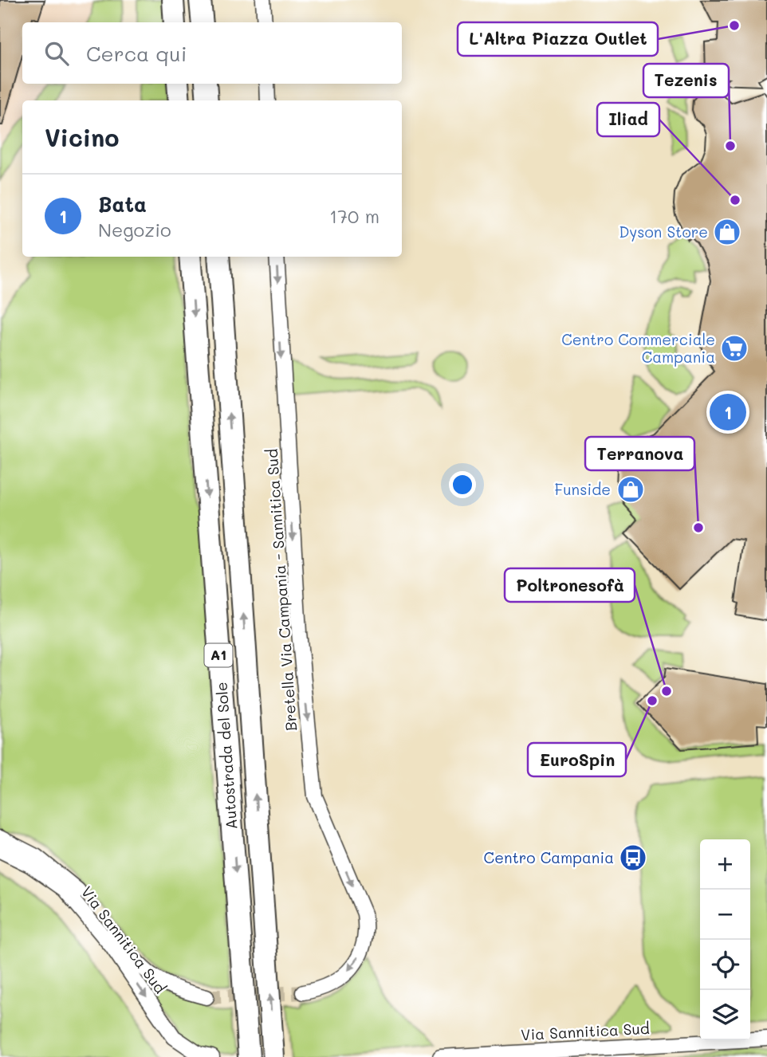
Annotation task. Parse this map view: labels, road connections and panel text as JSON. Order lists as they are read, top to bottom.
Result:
{
  "streets": {
    "highway": ["A1", "Autostrada del Sole"],
    "street": ["Bretella Via Campania - Sannitica Sud", "Via Sannitica Sud"]
  },
  "one_way": ["Bretella Via Campania - Sannitica Sud"],
  "places": {
    "other": [
      "L'Altra Piazza Outlet",
      "Tezenis",
      "Iliad",
      "Terranova",
      "Poltronesofà",
      "EuroSpin"
    ],
    "shop": ["Dyson Store", "Funside"],
    "supermarket": ["Centro Commerciale Campania"],
    "bus stop": ["Centro Campania"]
  },
  "page": {
    "search": "Cerca qui",
    "heading": "Vicino",
    "list": [
      {
        "mark": "1",
        "name": "Bata",
        "note": "Negozio",
        "value": "170 m"
      }
    ],
    "pins": "1",
    "map_buttons": ["+", "−"]
  }
}
